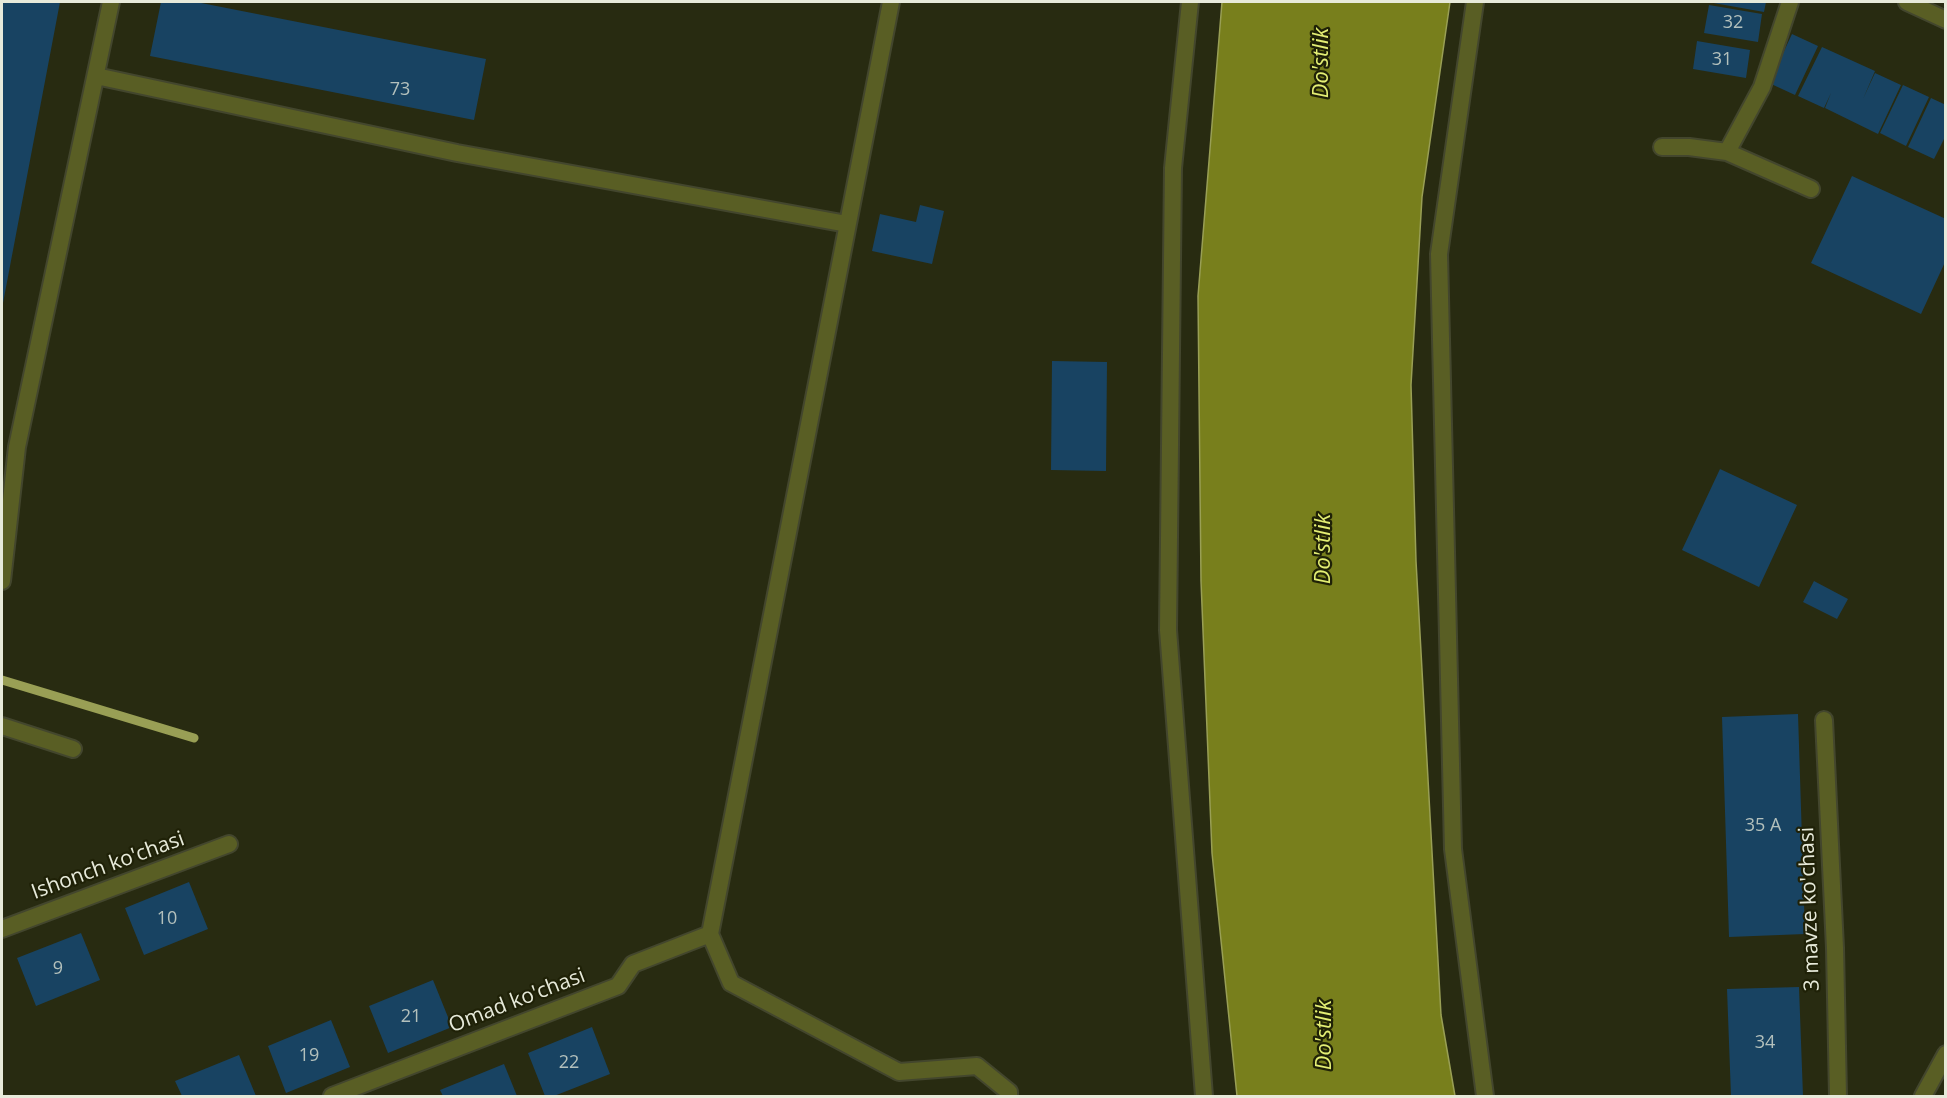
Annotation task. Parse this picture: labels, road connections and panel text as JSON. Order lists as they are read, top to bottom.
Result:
{
  "streets": {
    "street": ["Ishonch ko'chasi", "3 mavze ko'chasi", "Omad ko'chasi"]
  },
  "water": ["Do'stlik"],
  "house_numbers": [
    "32",
    "31",
    "73",
    "35 А",
    "10",
    "9",
    "21",
    "34",
    "19",
    "22"
  ]
}
